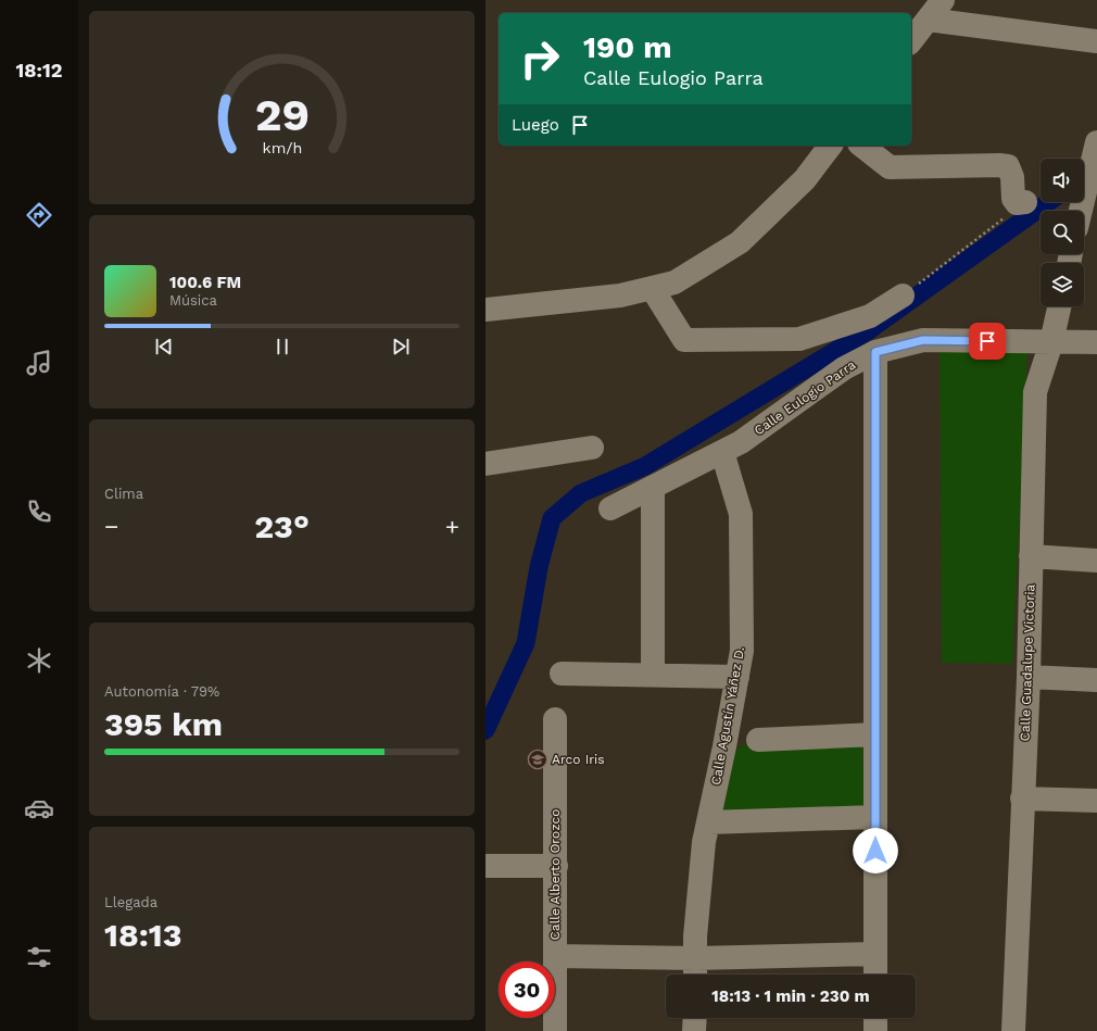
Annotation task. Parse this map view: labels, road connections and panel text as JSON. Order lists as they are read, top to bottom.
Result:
{
  "streets": {
    "street": [
      "Calle Eulogio Parra",
      "Calle Guadalupe Victoria",
      "Calle Agustín Yáñez D.",
      "Calle Alberto Orozco"
    ]
  },
  "crossings": [
    ["Calle Eulogio Parra", "Calle Guadalupe Victoria"],
    ["Calle Eulogio Parra", "Calle Agustín Yáñez D."]
  ],
  "places": {
    "school or university": ["Arco Iris"]
  },
  "page": {
    "tabs": "18:12",
    "turn": ["190 m", "Calle Eulogio Parra"],
    "then": "Luego",
    "song": ["100.6 FM", "Música"],
    "tile": [
      "Clima",
      ["Autonomía · 79%", "395 km"],
      ["Llegada", "18:13"]
    ],
    "heat": ["−", "23°", "+"],
    "limit": "30",
    "trip": "18:13 · 1 min · 230 m",
    "gauge": ["29", "km/h"]
  }
}
